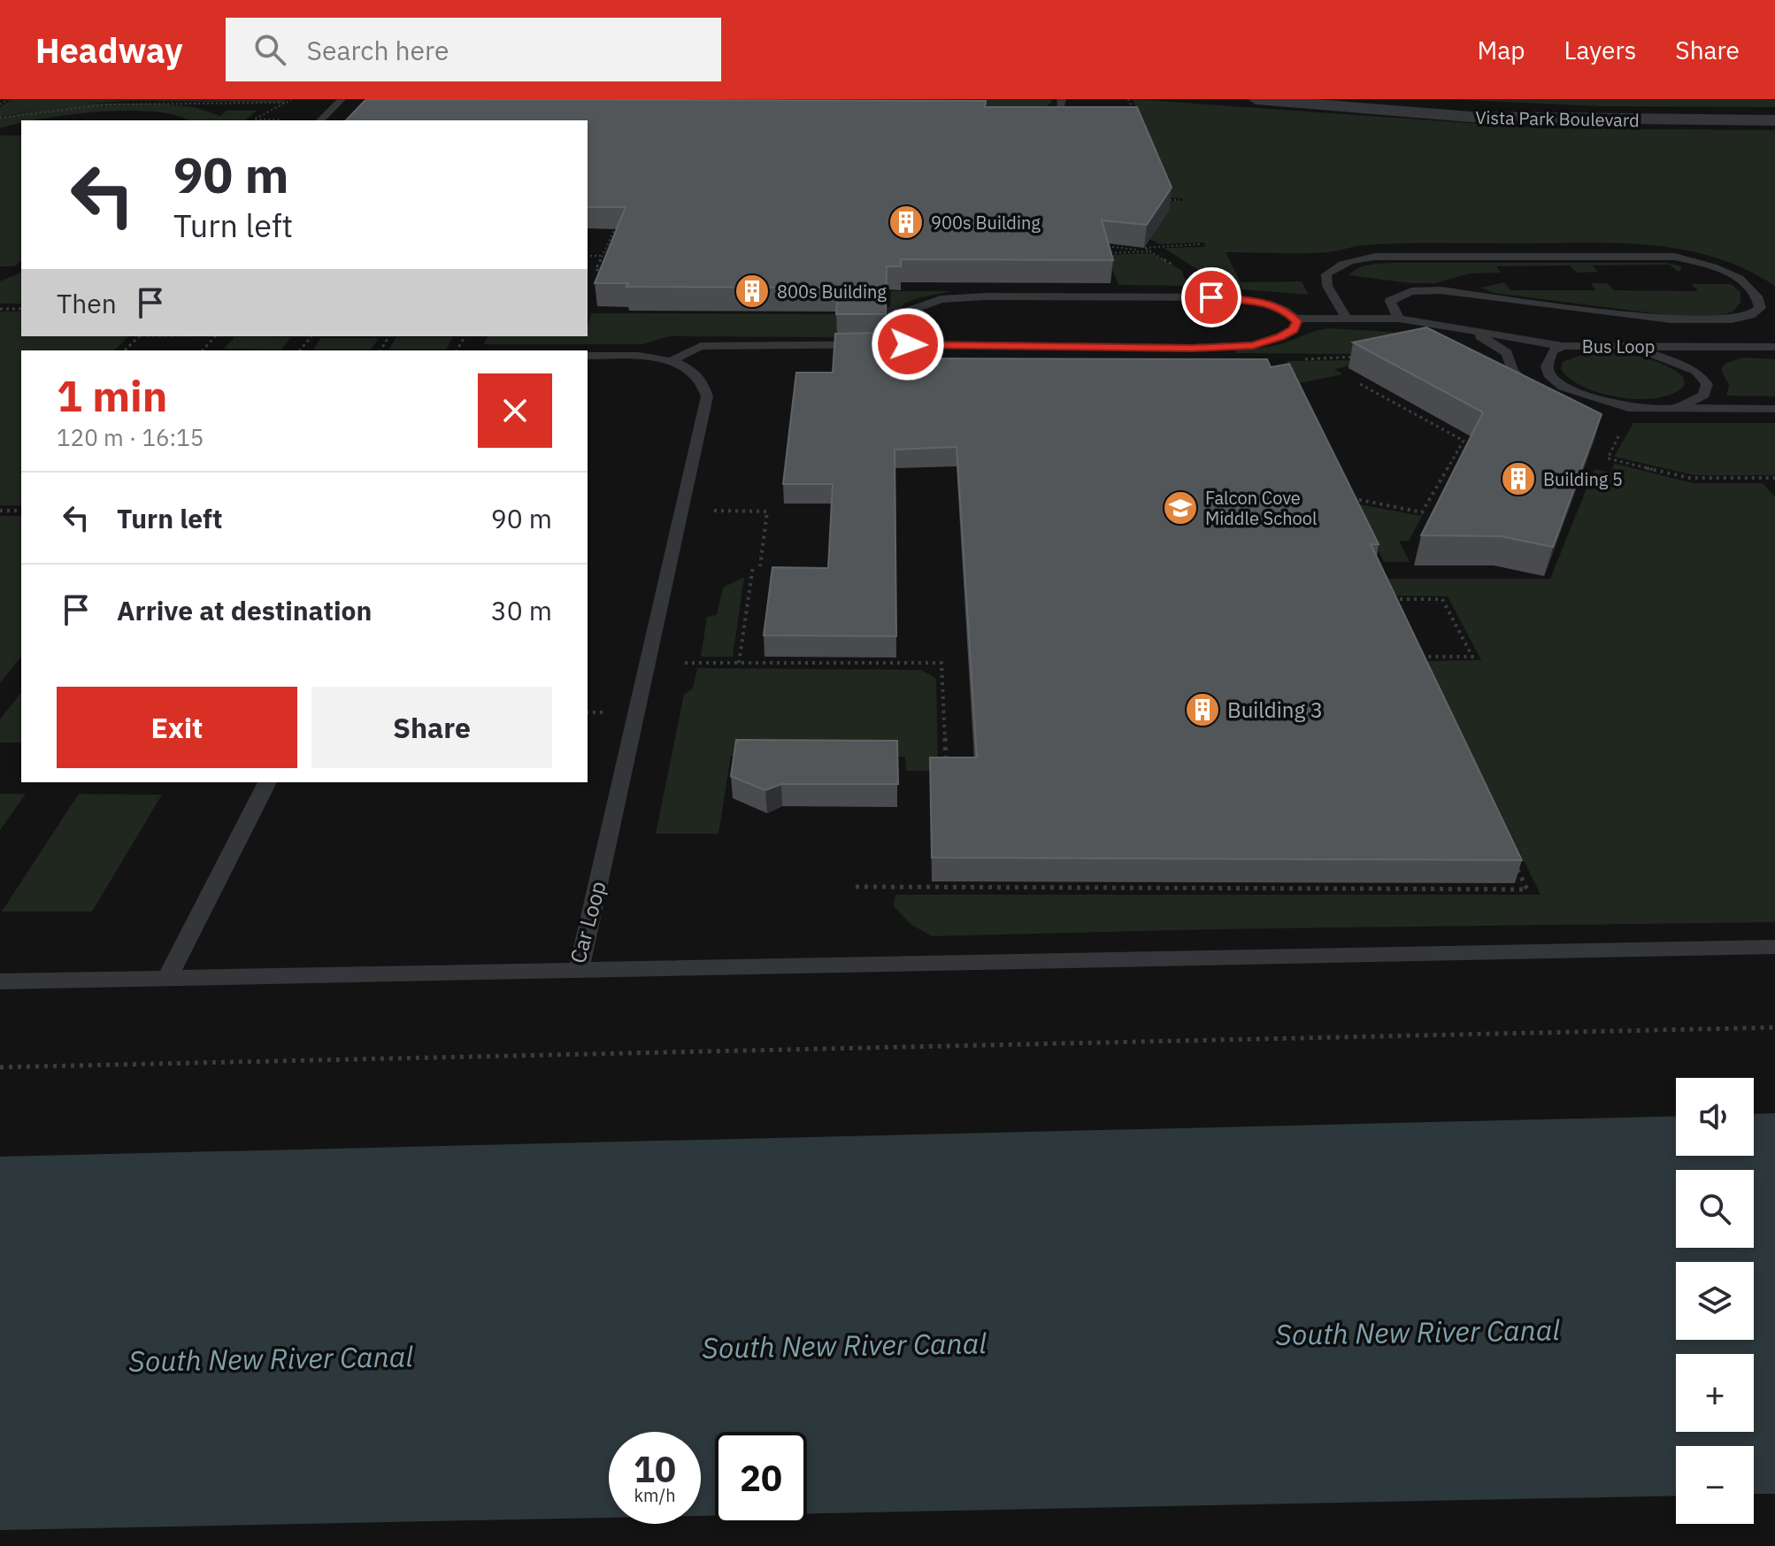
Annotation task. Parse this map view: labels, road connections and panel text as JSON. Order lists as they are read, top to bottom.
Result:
{
  "streets": {
    "street": ["Vista Park Boulevard"],
    "lane": ["Bus Loop", "Car Loop"]
  },
  "water": ["South New River Canal"],
  "places": {
    "building": [
      "900s Building",
      "800s Building",
      "Building 5",
      "Building 3"
    ],
    "school or university": ["Falcon Cove Middle School"]
  },
  "page": {
    "header": "Headway",
    "search": "Search here",
    "nav": ["Map", "Layers", "Share"],
    "turn": ["90 m", "Turn left"],
    "then": "Then",
    "heading": ["1 min", "120 m · 16:15"],
    "list": [
      {
        "name": "Turn left",
        "value": "90 m"
      },
      {
        "name": "Arrive at destination",
        "value": "30 m"
      }
    ],
    "buttons": ["Exit", "Share"],
    "map_buttons": ["+", "−"],
    "speed": "10 km/h",
    "limit": "20"
  }
}
